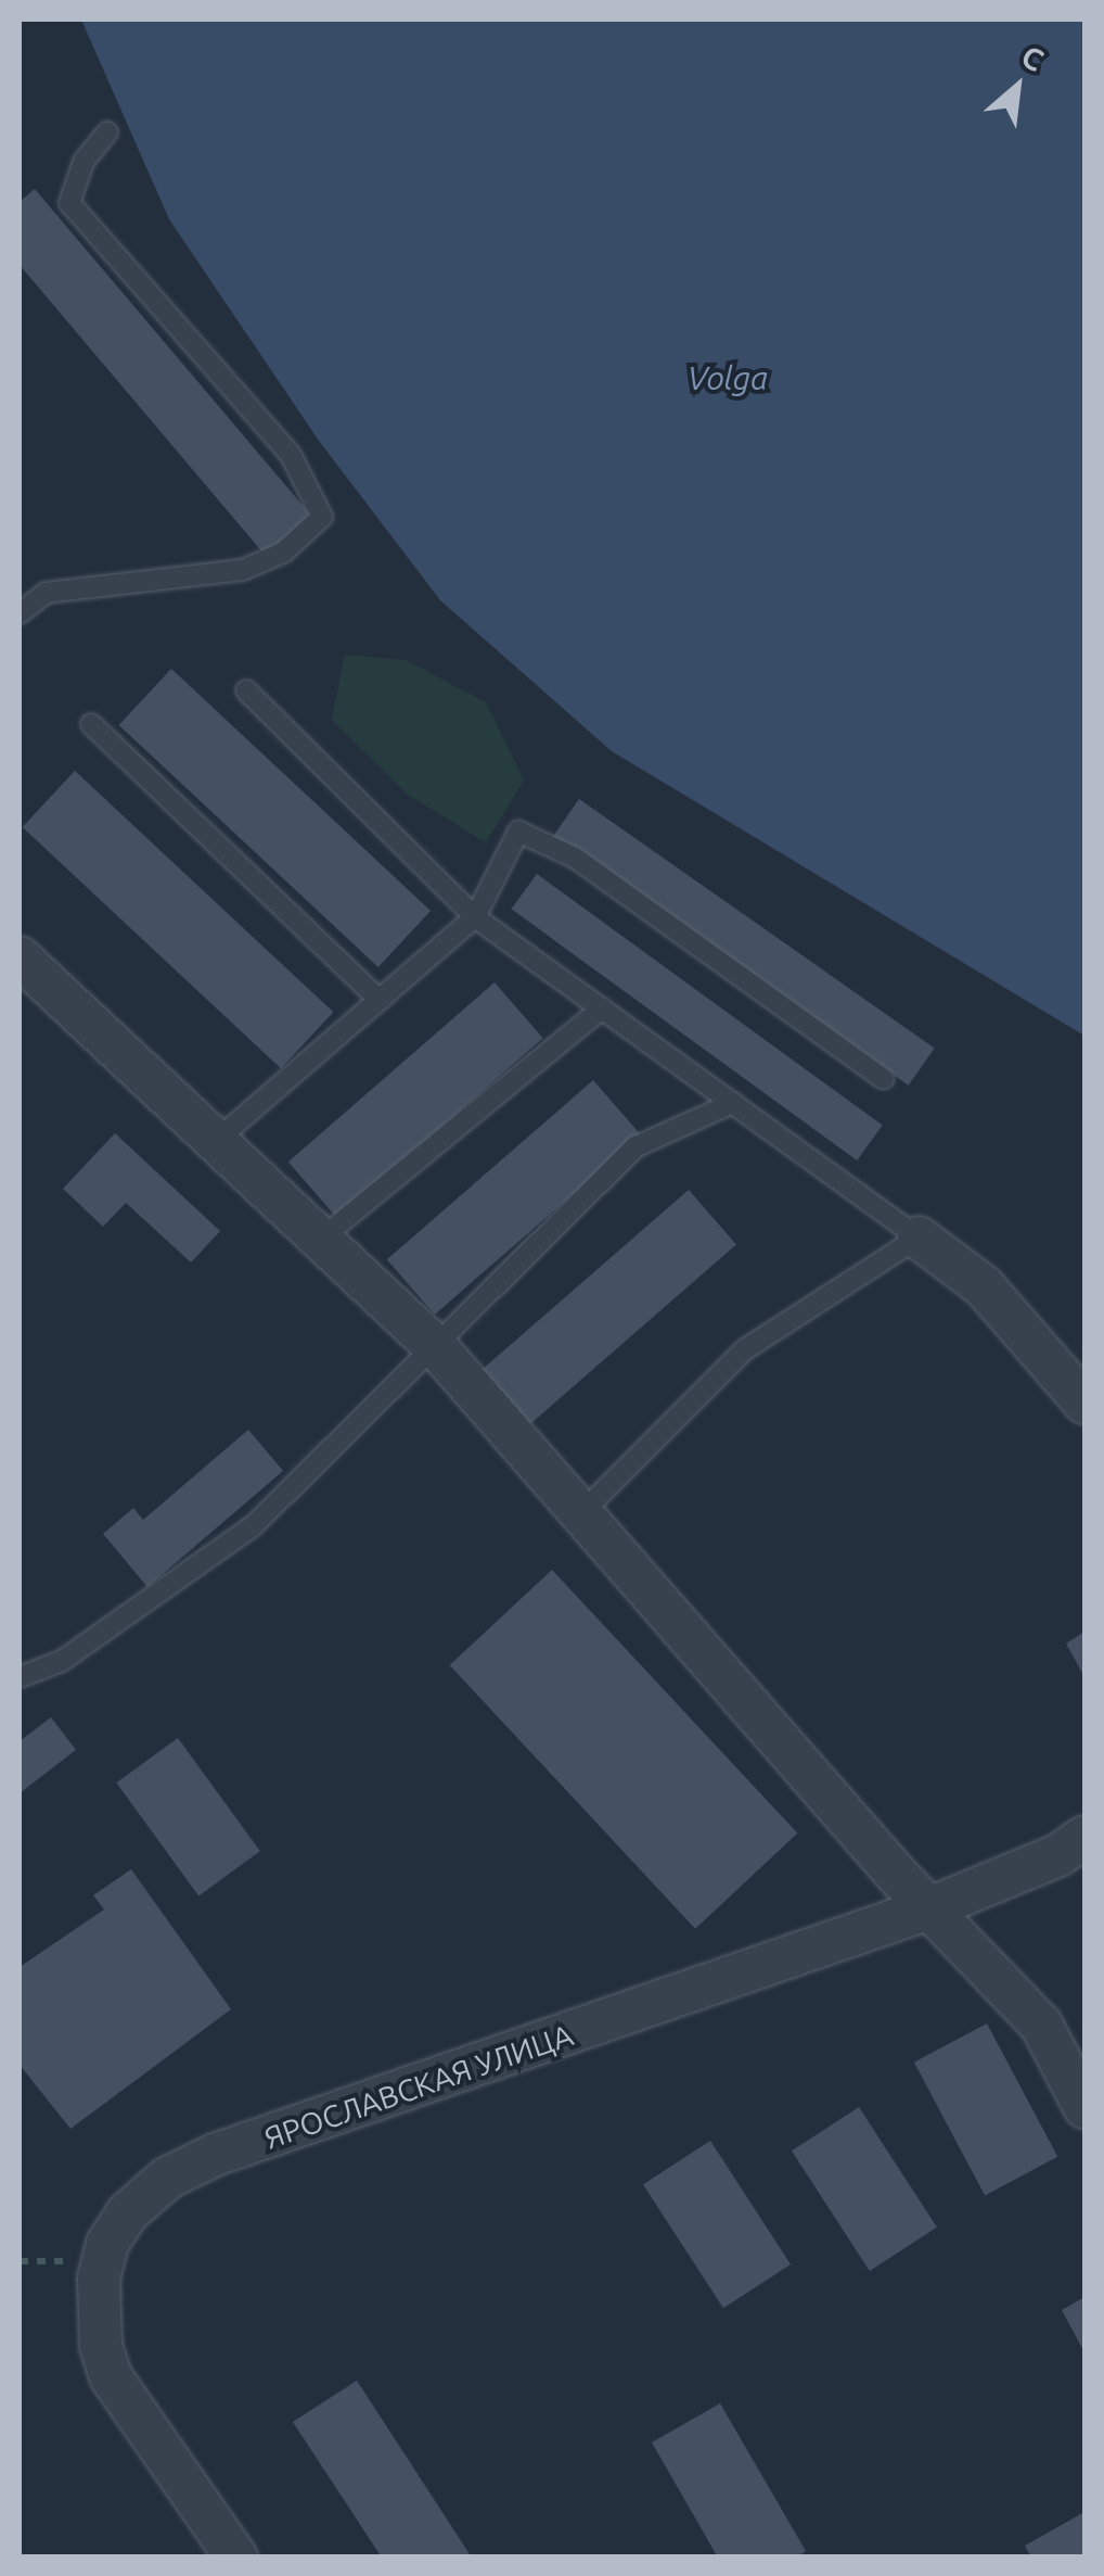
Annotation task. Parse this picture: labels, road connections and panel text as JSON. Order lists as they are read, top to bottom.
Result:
{
  "streets": {
    "street": ["ЯРОСЛАВСКАЯ УЛИЦА"]
  },
  "water": ["Volga"],
  "north": "top right"
}
